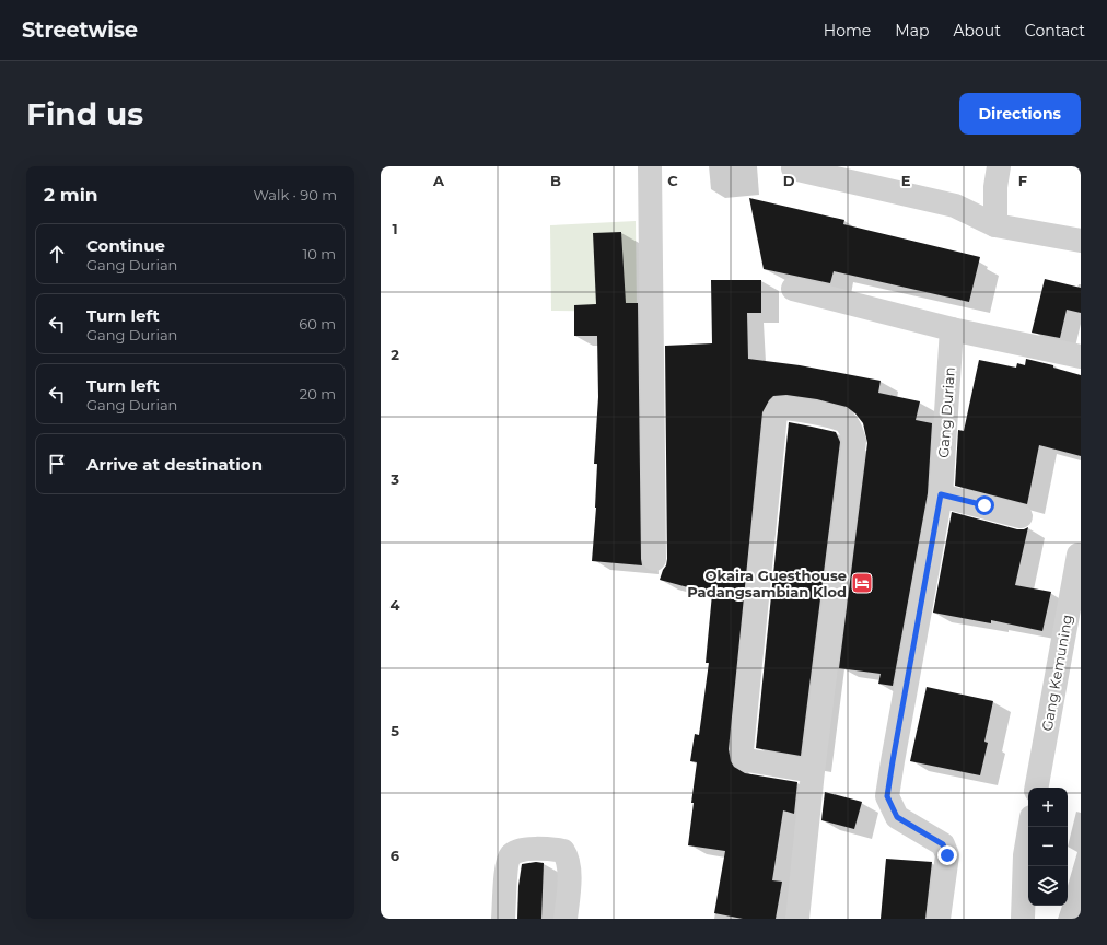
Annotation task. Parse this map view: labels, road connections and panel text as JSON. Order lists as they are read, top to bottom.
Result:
{
  "streets": {
    "street": ["Gang Durian", "Gang Kemuning"]
  },
  "places": {
    "hotel": ["Okaira Guesthouse Padangsambian Klod"]
  },
  "page": {
    "header": "Streetwise",
    "nav": [
      "Home",
      "Map",
      "About",
      "Contact"
    ],
    "buttons": "Directions",
    "title": "Find us",
    "heading": ["2 min", "Walk · 90 m"],
    "list": [
      ["Continue", "Gang Durian", "10 m"],
      ["Turn left", "Gang Durian", "60 m"],
      ["Turn left", "Gang Durian", "20 m"],
      "Arrive at destination"
    ],
    "map_buttons": ["+", "−"]
  },
  "grid": {
    "columns": [
      "A",
      "B",
      "C",
      "D",
      "E",
      "F"
    ],
    "rows": [
      "1",
      "2",
      "3",
      "4",
      "5",
      "6"
    ]
  }
}
